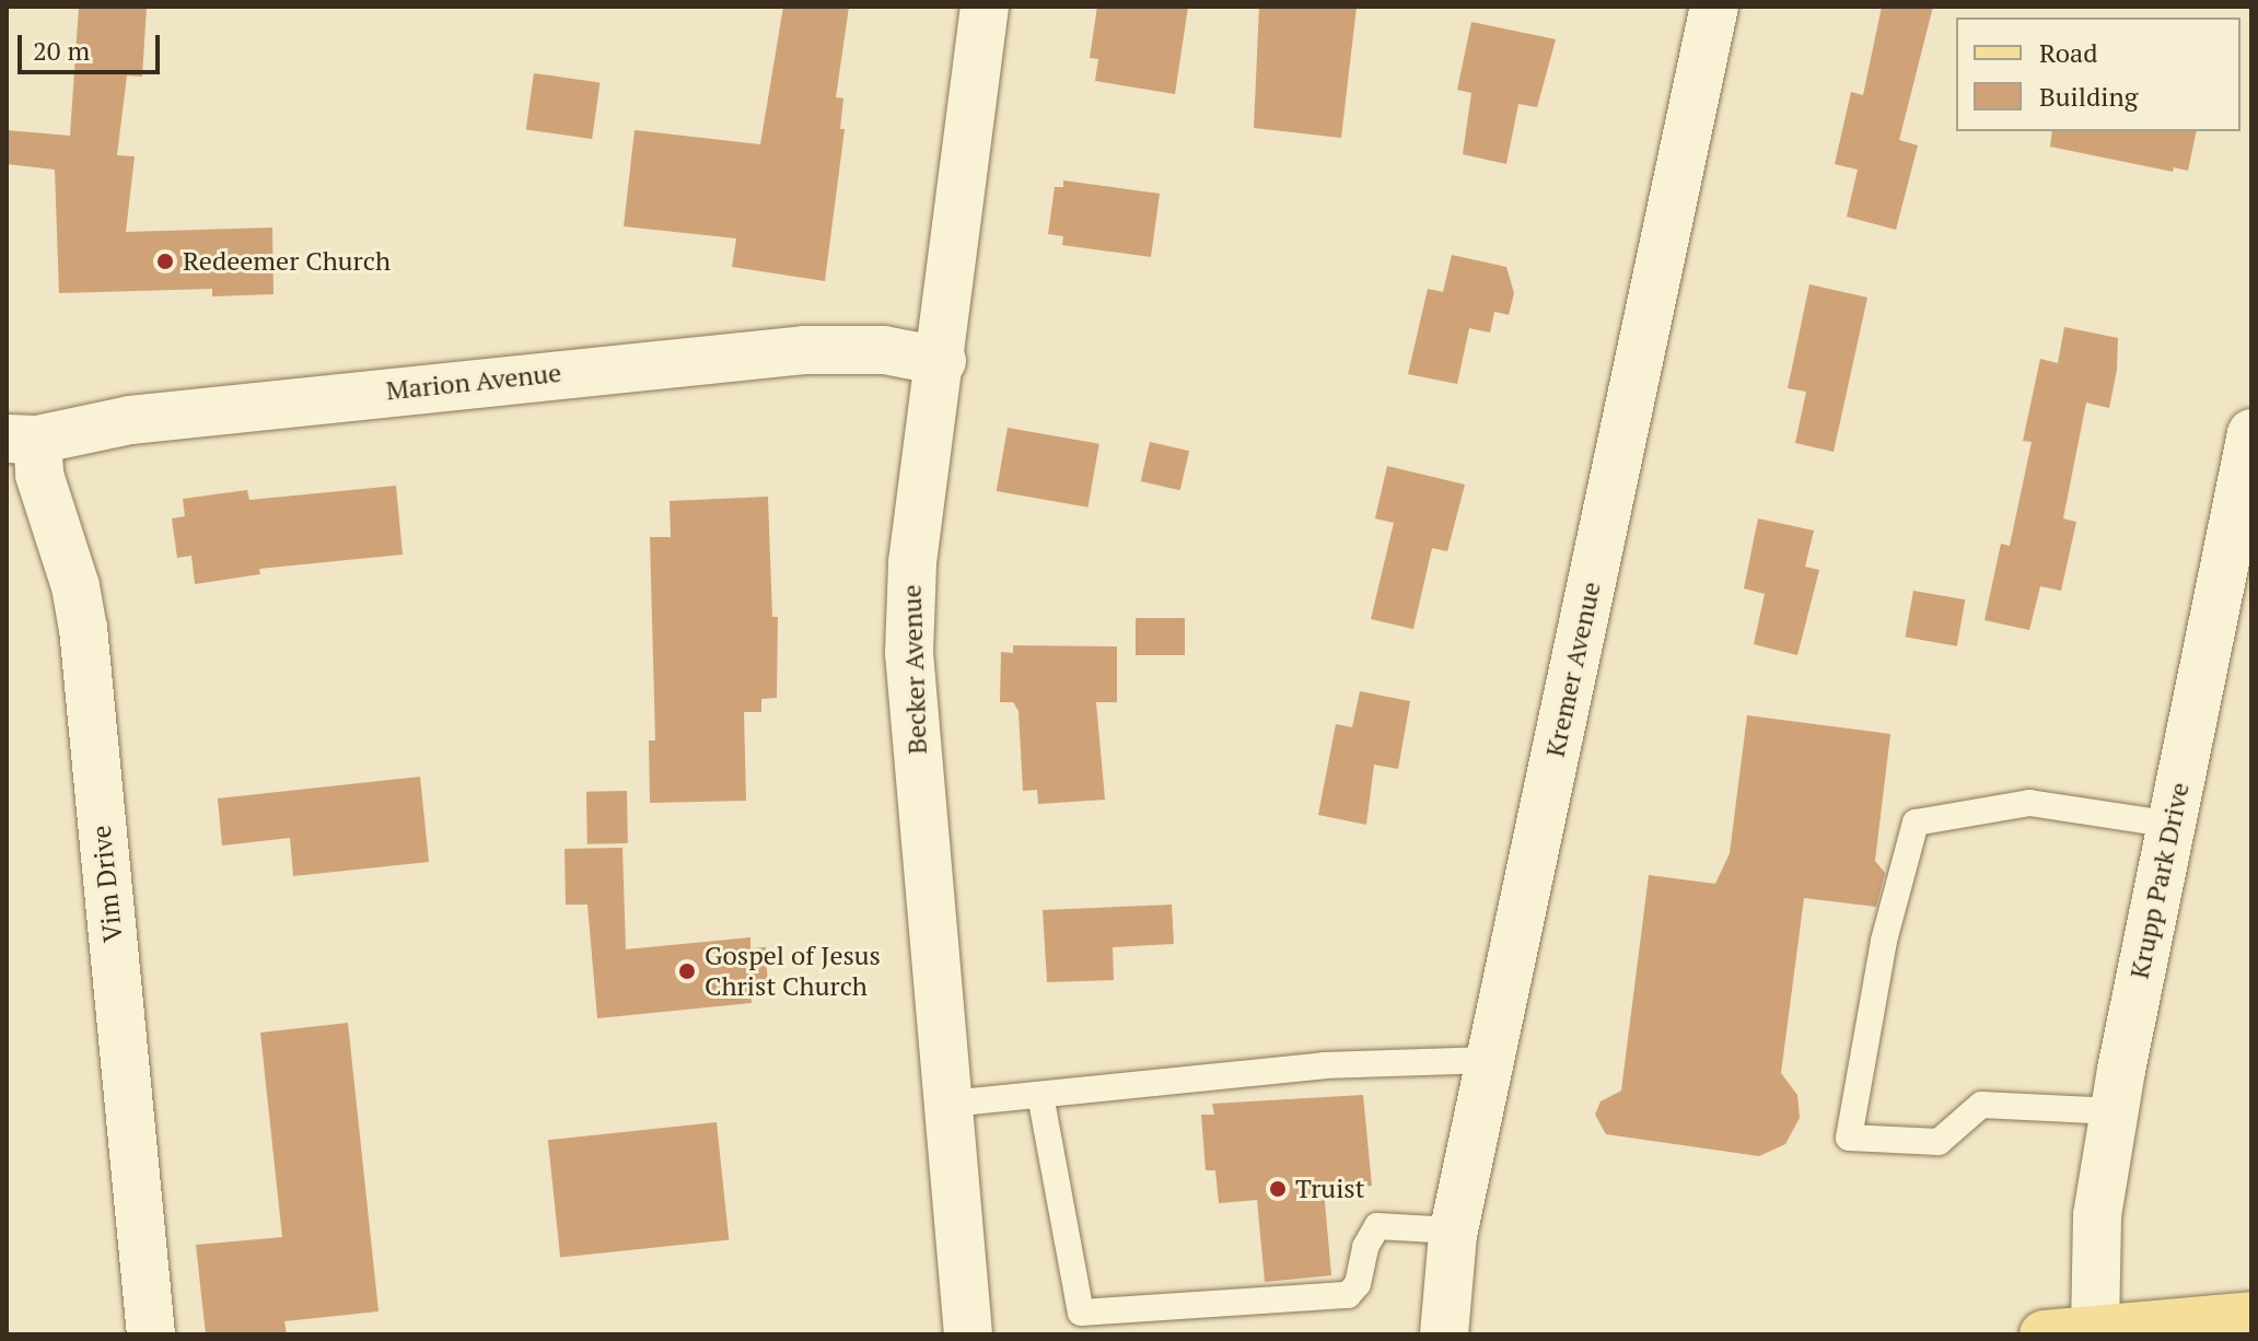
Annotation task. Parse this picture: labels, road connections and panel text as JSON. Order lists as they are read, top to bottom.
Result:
{
  "streets": {
    "street": [
      "Marion Avenue",
      "Becker Avenue",
      "Kremer Avenue",
      "Krupp Park Drive",
      "Vim Drive"
    ]
  },
  "crossings": [
    ["Marion Avenue", "Becker Avenue"],
    ["Marion Avenue", "Vim Drive"]
  ],
  "places": ["Redeemer Church", "Gospel of Jesus Christ Church", "Truist"],
  "legend": ["Road", "Building"],
  "scale_bar": "20 m"
}
